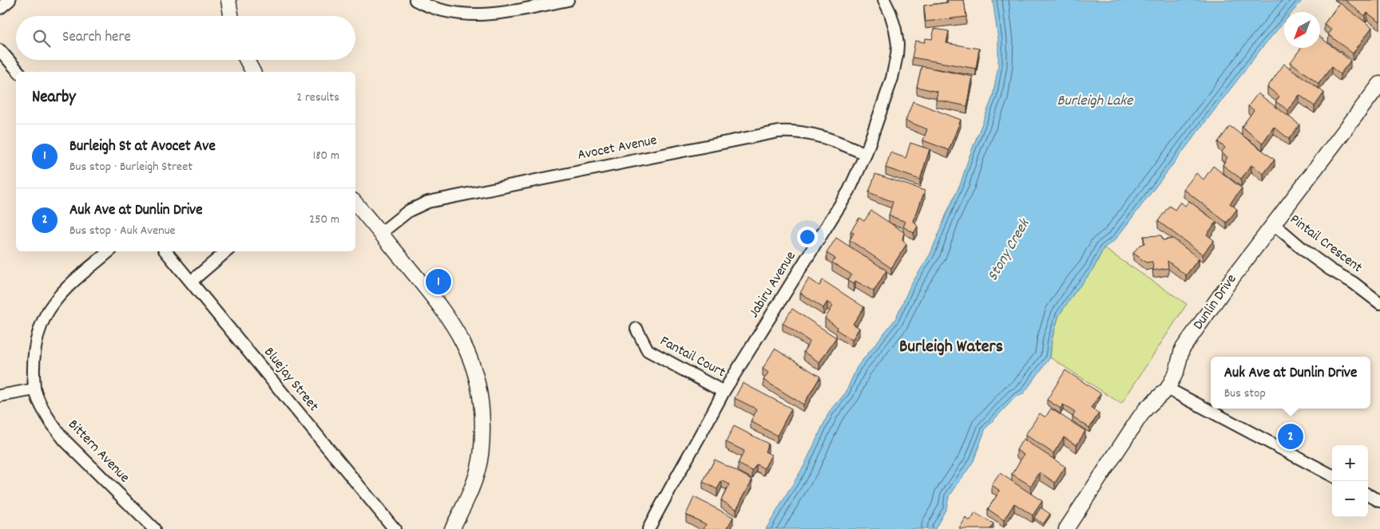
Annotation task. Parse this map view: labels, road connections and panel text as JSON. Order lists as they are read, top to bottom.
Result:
{
  "streets": {
    "street": [
      "Avocet Avenue",
      "Pintail Crescent",
      "Jabiru Avenue",
      "Dunlin Drive",
      "Fantail Court",
      "Bluejay Street",
      "Bittern Avenue"
    ]
  },
  "crossings": [
    ["Avocet Avenue", "Jabiru Avenue"],
    ["Pintail Crescent", "Dunlin Drive"],
    ["Jabiru Avenue", "Fantail Court"]
  ],
  "districts": ["Burleigh Waters"],
  "water": ["Burleigh Lake", "Stony Creek"],
  "north": "bottom left",
  "page": {
    "search": "Search here",
    "heading": ["Nearby", "2 results"],
    "list": [
      {
        "mark": "1",
        "name": "Burleigh St at Avocet Ave",
        "note": "Bus stop · Burleigh Street",
        "value": "180 m"
      },
      {
        "mark": "2",
        "name": "Auk Ave at Dunlin Drive",
        "note": "Bus stop · Auk Avenue",
        "value": "250 m"
      }
    ],
    "pins": ["1", "2"],
    "popup": ["Auk Ave at Dunlin Drive", "Bus stop"],
    "map_buttons": ["+", "−"]
  }
}
